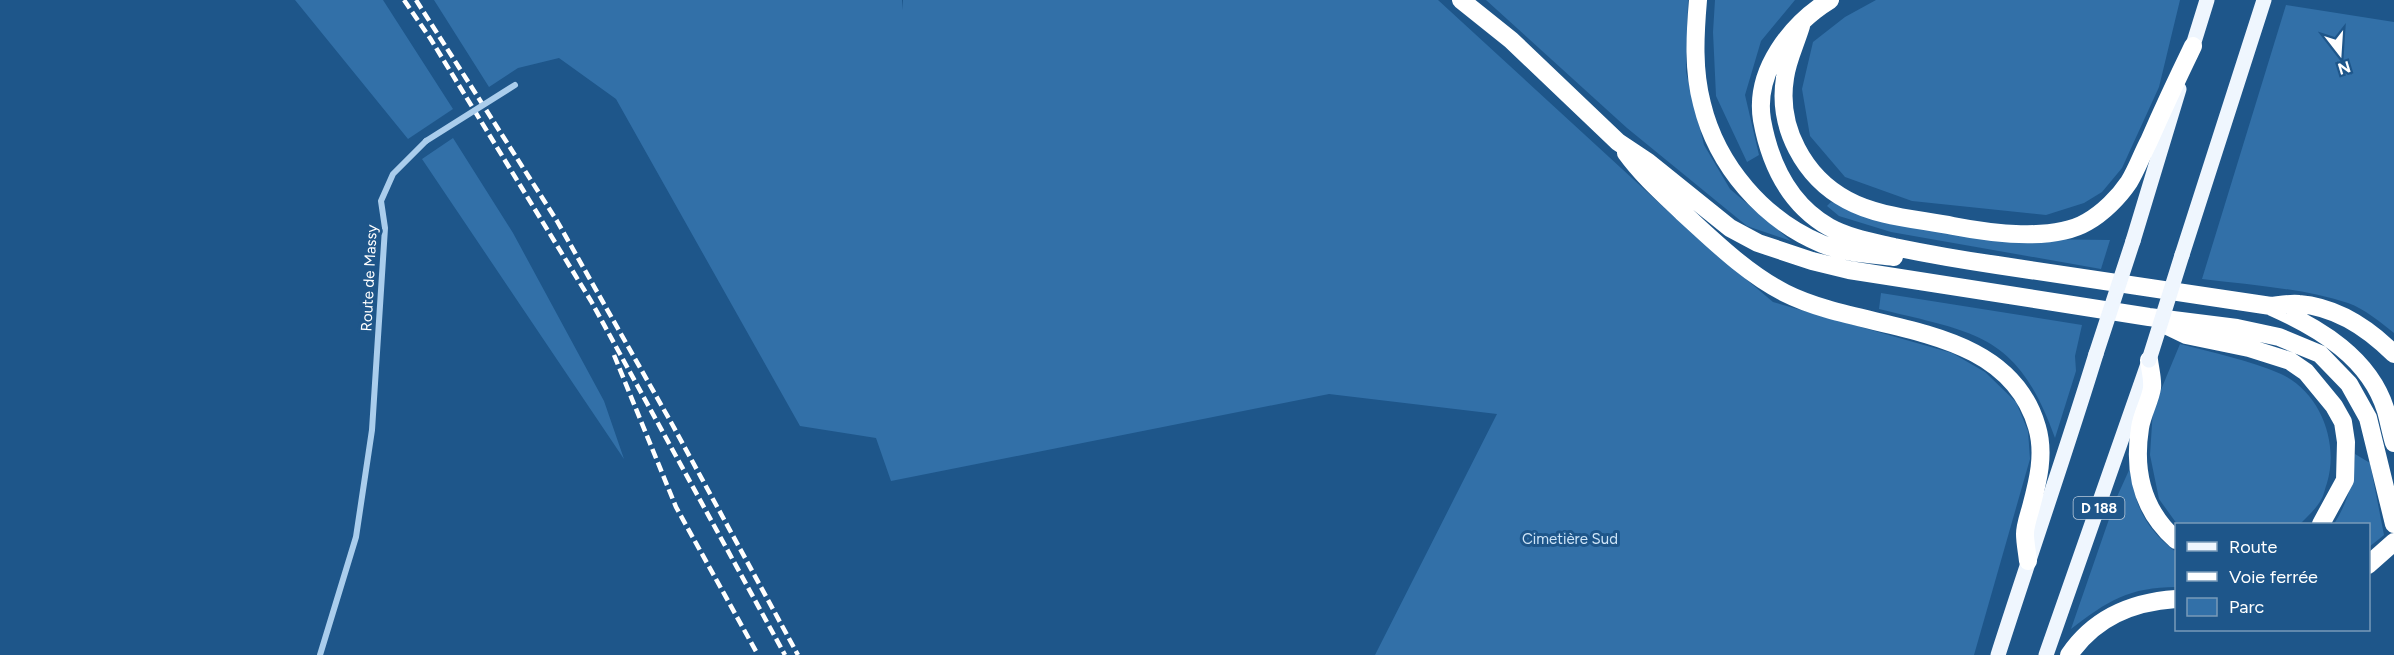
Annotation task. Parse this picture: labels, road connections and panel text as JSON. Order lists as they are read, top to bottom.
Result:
{
  "streets": {
    "main road": ["D 188"],
    "street": ["Route de Massy"]
  },
  "parks": ["Cimetière Sud"],
  "legend": ["Route", "Voie ferrée", "Parc"],
  "north": "bottom"
}
